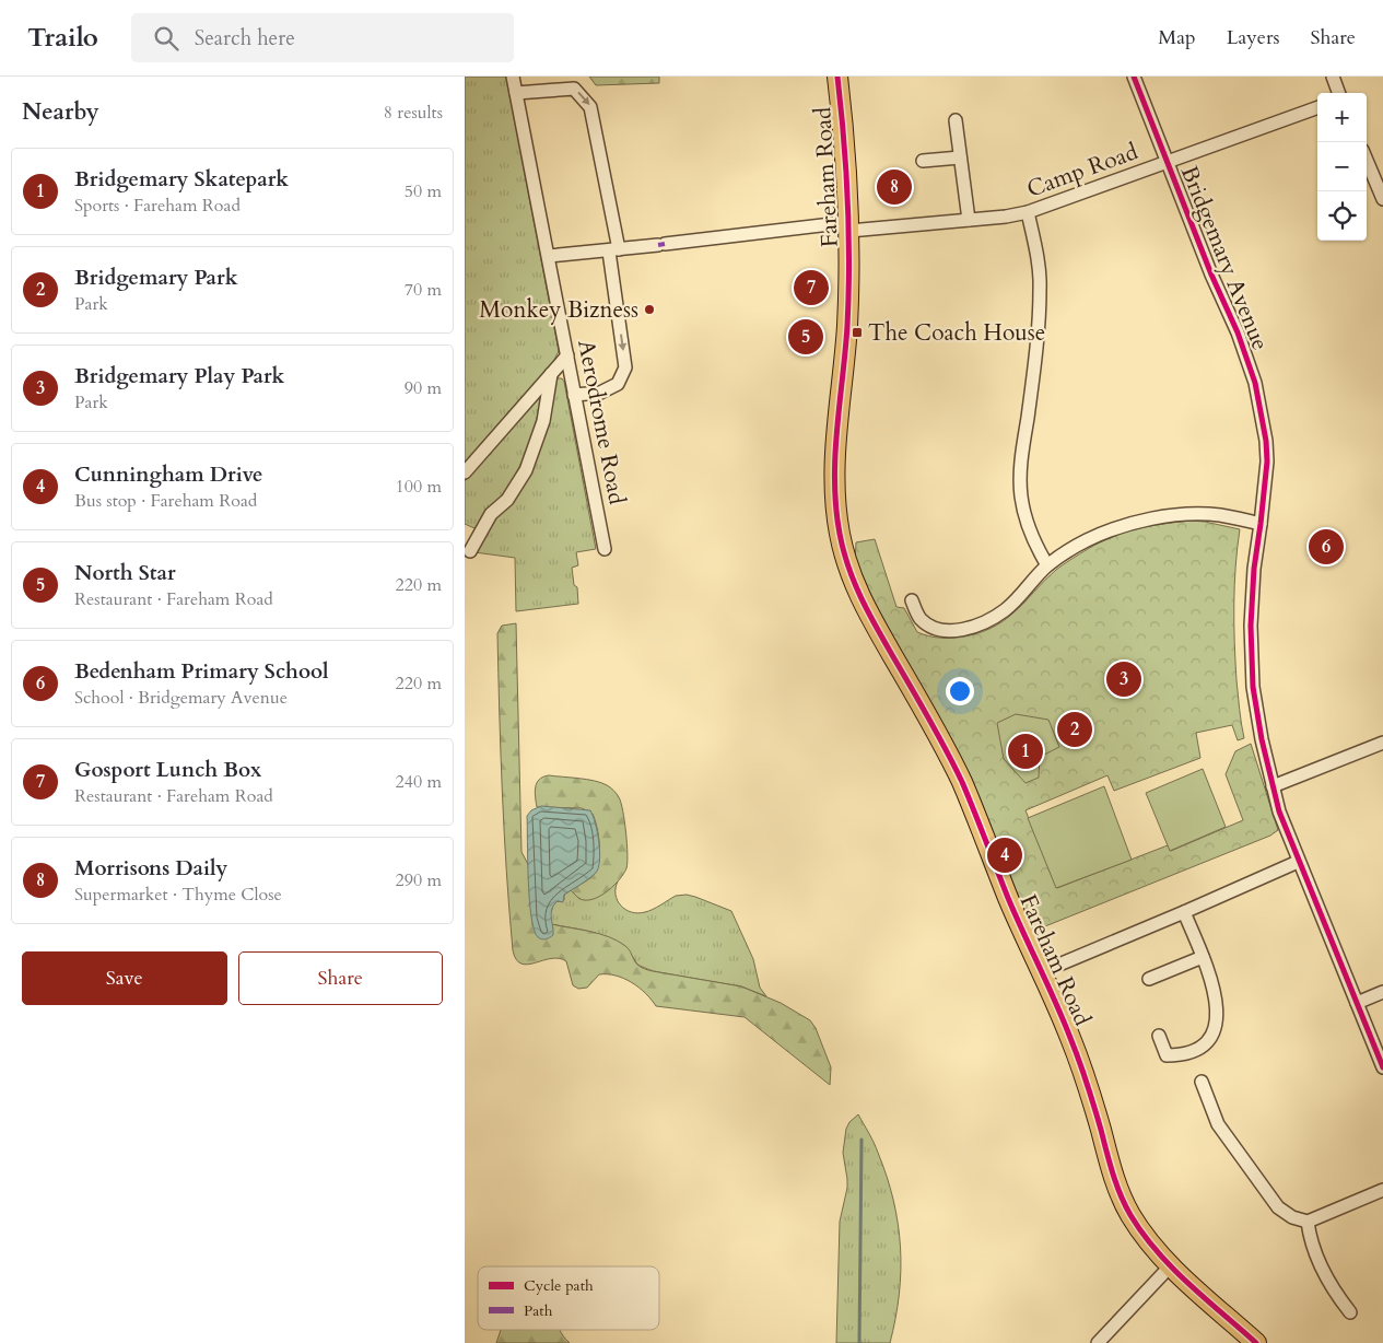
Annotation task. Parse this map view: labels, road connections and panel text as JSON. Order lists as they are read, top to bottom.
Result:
{
  "streets": {
    "main road": ["Fareham Road"],
    "street": ["Camp Road", "Bridgemary Avenue", "Aerodrome Road"]
  },
  "crossings": [
    ["Camp Road", "Fareham Road"],
    ["Camp Road", "Bridgemary Avenue"],
    ["Camp Road", "Aerodrome Road"]
  ],
  "places": {
    "other": ["Monkey Bizness"],
    "transit": ["The Coach House"]
  },
  "legend": ["Cycle path", "Path"],
  "page": {
    "header": "Trailo",
    "search": "Search here",
    "nav": ["Map", "Layers", "Share"],
    "heading": ["Nearby", "8 results"],
    "map_buttons": ["+", "−"],
    "list": [
      {
        "mark": "1",
        "name": "Bridgemary Skatepark",
        "note": "Sports · Fareham Road",
        "value": "50 m"
      },
      {
        "mark": "2",
        "name": "Bridgemary Park",
        "note": "Park",
        "value": "70 m"
      },
      {
        "mark": "3",
        "name": "Bridgemary Play Park",
        "note": "Park",
        "value": "90 m"
      },
      {
        "mark": "4",
        "name": "Cunningham Drive",
        "note": "Bus stop · Fareham Road",
        "value": "100 m"
      },
      {
        "mark": "5",
        "name": "North Star",
        "note": "Restaurant · Fareham Road",
        "value": "220 m"
      },
      {
        "mark": "6",
        "name": "Bedenham Primary School",
        "note": "School · Bridgemary Avenue",
        "value": "220 m"
      },
      {
        "mark": "7",
        "name": "Gosport Lunch Box",
        "note": "Restaurant · Fareham Road",
        "value": "240 m"
      },
      {
        "mark": "8",
        "name": "Morrisons Daily",
        "note": "Supermarket · Thyme Close",
        "value": "290 m"
      }
    ],
    "pins": [
      "8",
      "7",
      "5",
      "6",
      "3",
      "2",
      "1",
      "4"
    ],
    "buttons": ["Save", "Share"]
  }
}
